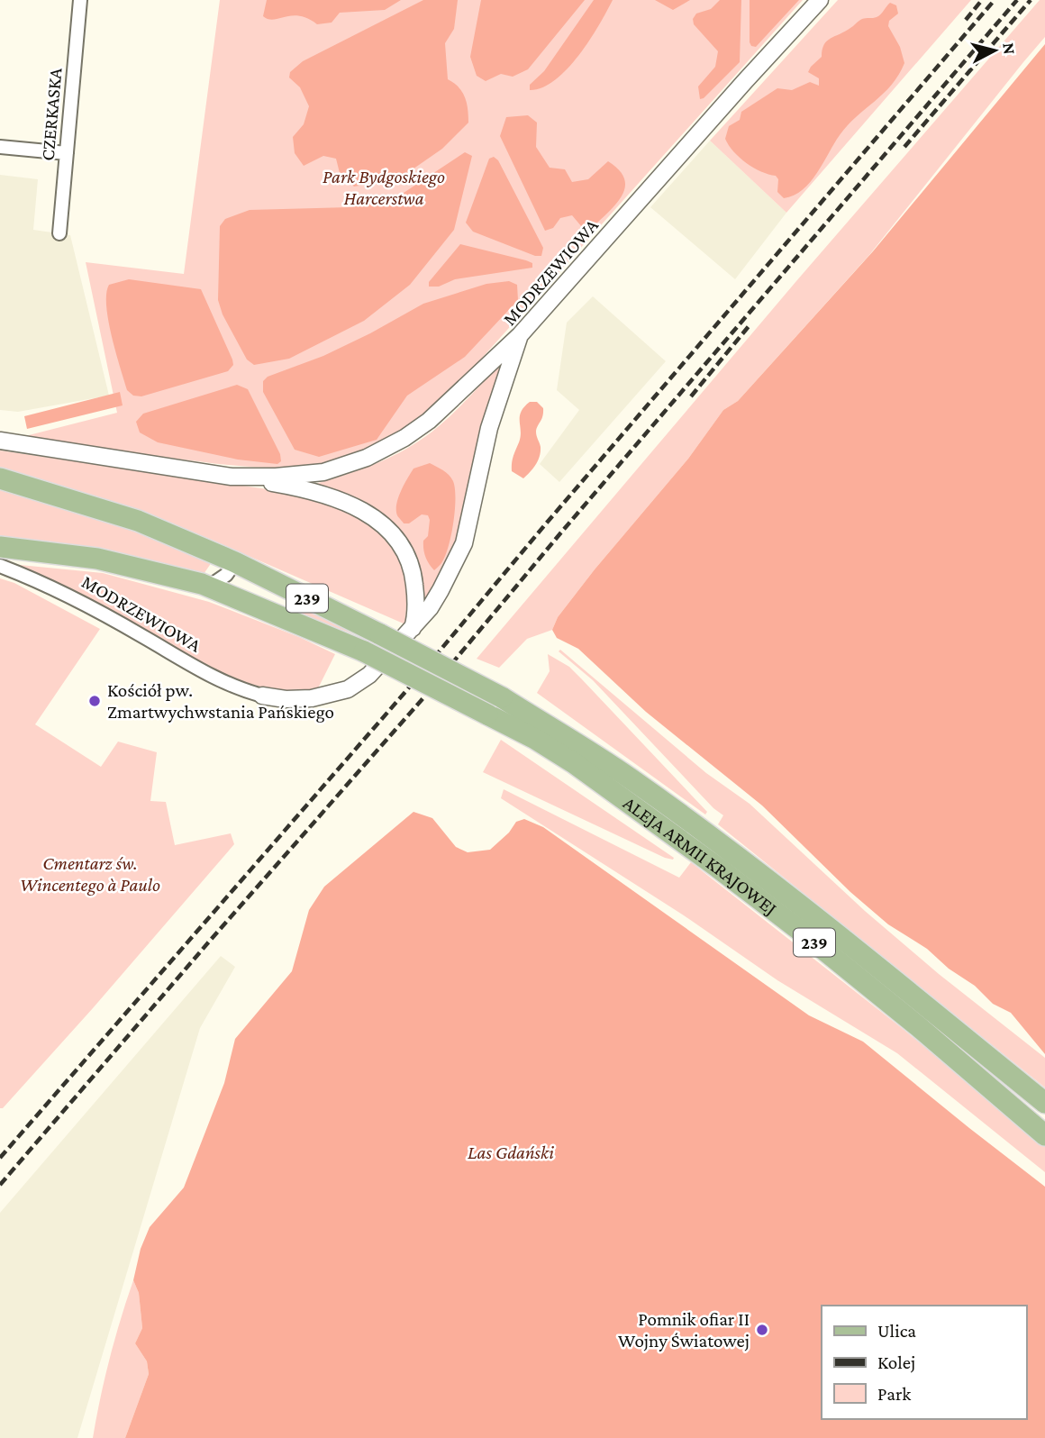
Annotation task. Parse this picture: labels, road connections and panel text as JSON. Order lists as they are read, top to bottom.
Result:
{
  "streets": {
    "main road": ["239", "ALEJA ARMII KRAJOWEJ"],
    "street": ["CZERKASKA", "MODRZEWIOWA"]
  },
  "crossings": [
    ["239", "ALEJA ARMII KRAJOWEJ"]
  ],
  "parks": ["Park Bydgoskiego Harcerstwa", "Cmentarz św. Wincentego à Paulo", "Las Gdański"],
  "places": ["Kościół pw. Zmartwychwstania Pańskiego", "Pomnik ofiar II Wojny Światowej"],
  "legend": ["Ulica", "Kolej", "Park"],
  "north": "right"
}
